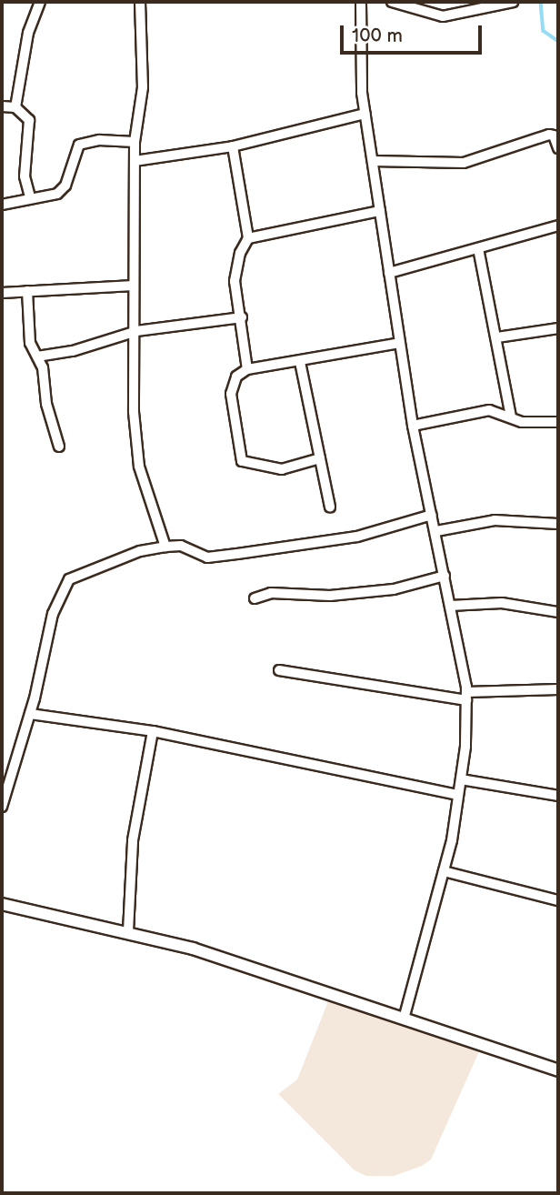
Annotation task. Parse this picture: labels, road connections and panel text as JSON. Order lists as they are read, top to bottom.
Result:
{
  "scale_bar": "100 m"
}
